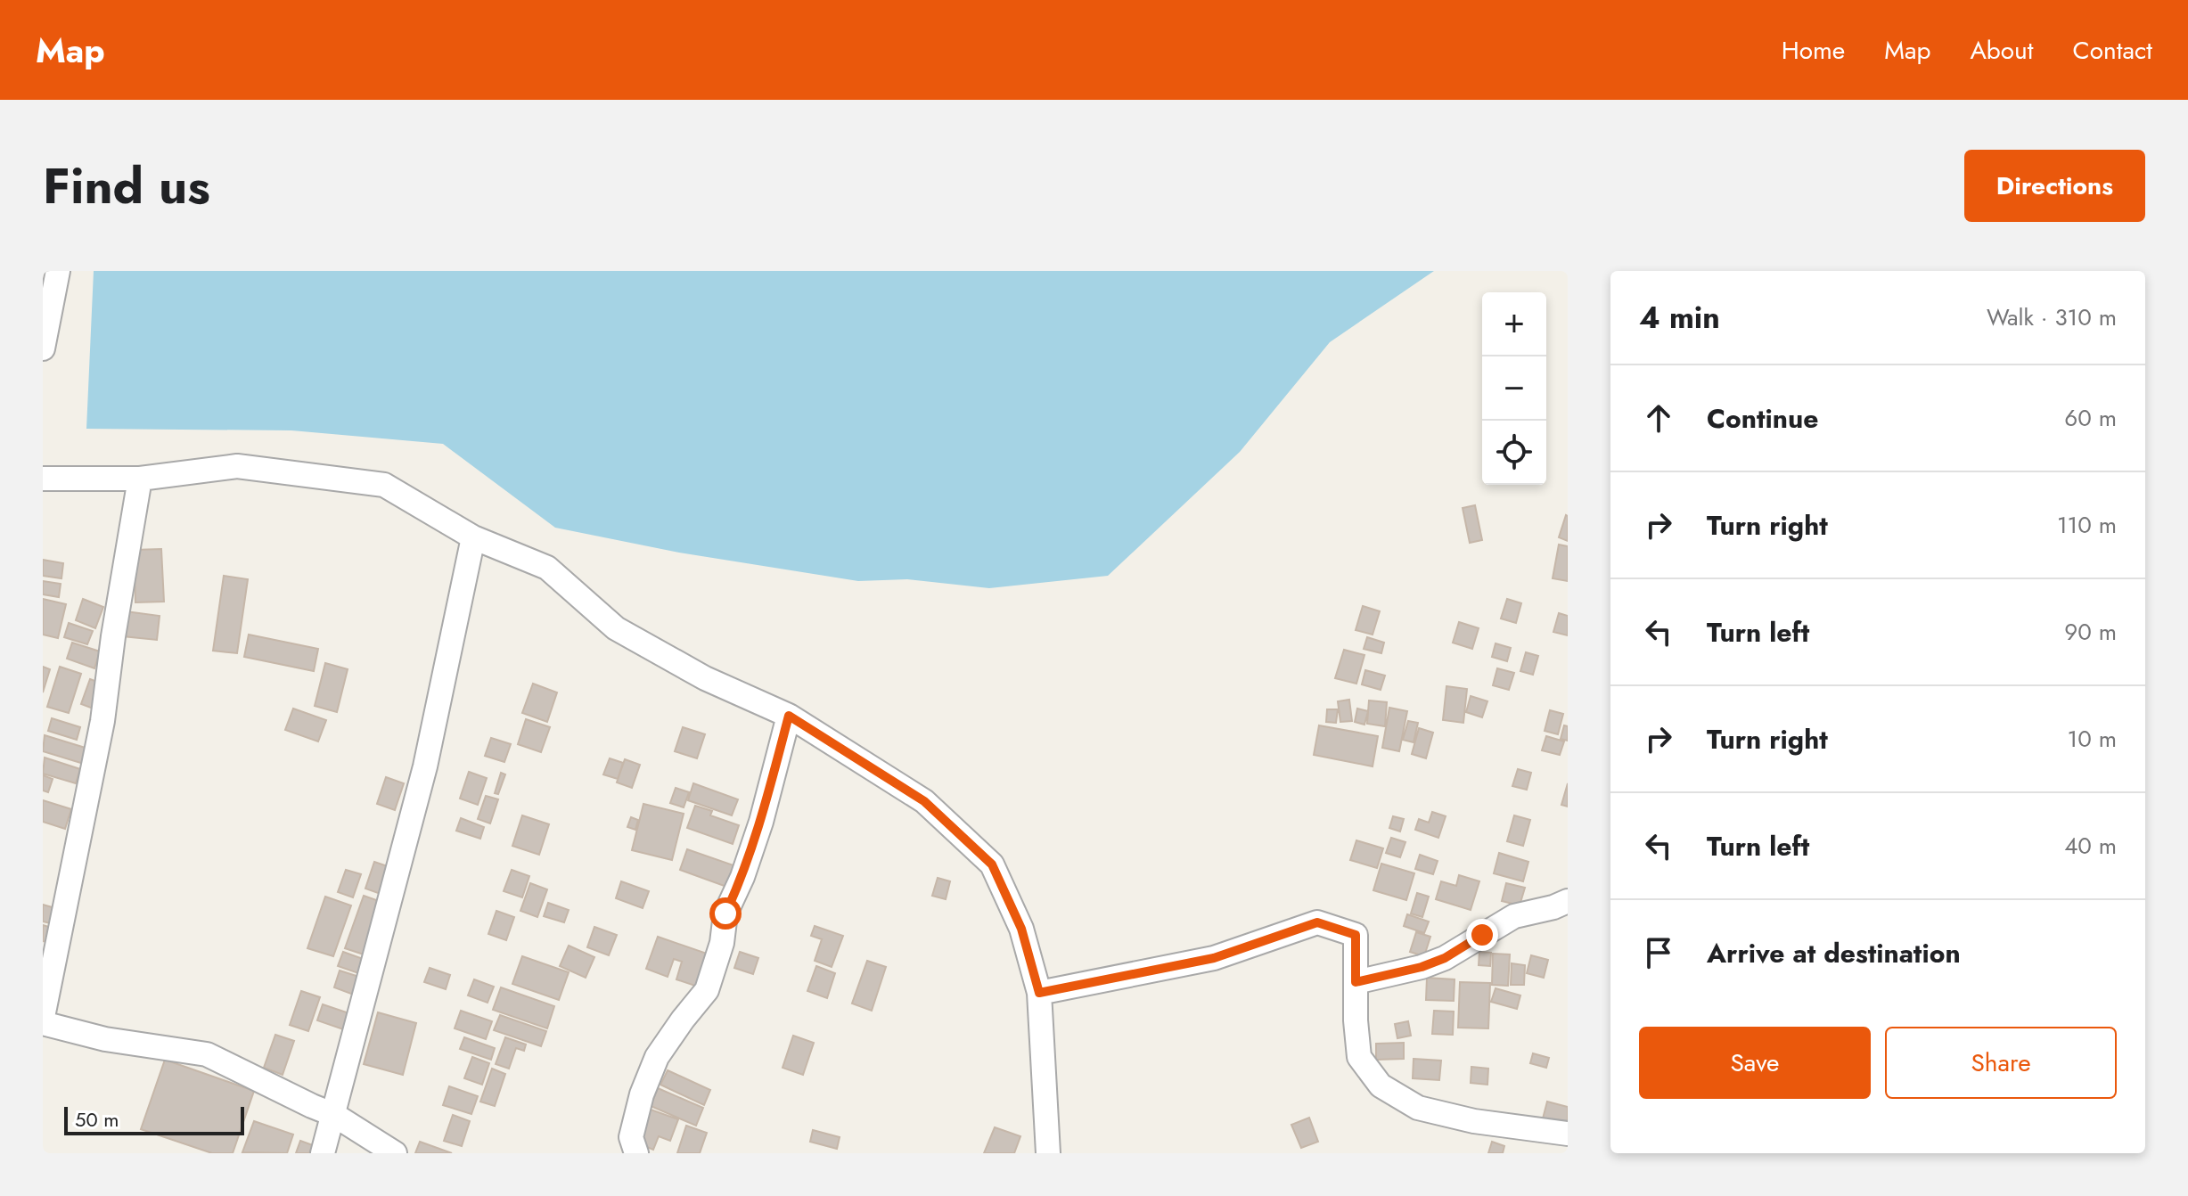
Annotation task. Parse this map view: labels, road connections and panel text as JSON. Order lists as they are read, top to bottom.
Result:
{
  "scale_bar": "50 m",
  "page": {
    "header": "Map",
    "nav": [
      "Home",
      "Map",
      "About",
      "Contact"
    ],
    "title": "Find us",
    "buttons": [
      "Directions",
      ["Save", "Share"]
    ],
    "heading": ["4 min", "Walk · 310 m"],
    "map_buttons": ["+", "−"],
    "list": [
      ["Continue", "60 m"],
      ["Turn right", "110 m"],
      ["Turn left", "90 m"],
      ["Turn right", "10 m"],
      ["Turn left", "40 m"],
      "Arrive at destination"
    ],
    "scale": "50 m"
  }
}
